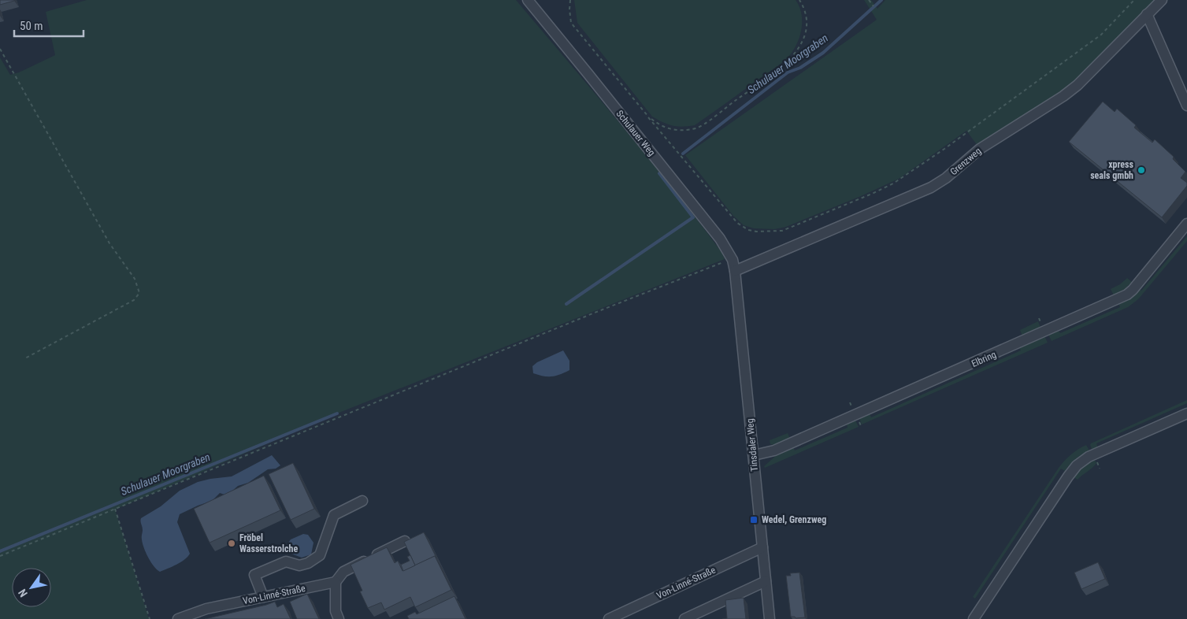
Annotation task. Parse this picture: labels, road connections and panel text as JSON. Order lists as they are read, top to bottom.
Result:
{
  "streets": {
    "street": [
      "Schulauer Weg",
      "Grenzweg",
      "Elbring",
      "Tinsdaler Weg",
      "Von-Linné-Straße"
    ]
  },
  "crossings": [
    ["Schulauer Weg", "Grenzweg"],
    ["Schulauer Weg", "Tinsdaler Weg"],
    ["Grenzweg", "Tinsdaler Weg"],
    ["Elbring", "Tinsdaler Weg"],
    ["Tinsdaler Weg", "Von-Linné-Straße"]
  ],
  "water": ["Schulauer Moorgraben"],
  "places": {
    "other": ["xpress seals gmbh", "Fröbel Wasserstrolche"],
    "transit": ["Wedel, Grenzweg"]
  },
  "scale_bar": "50 m",
  "north": "bottom left"
}
